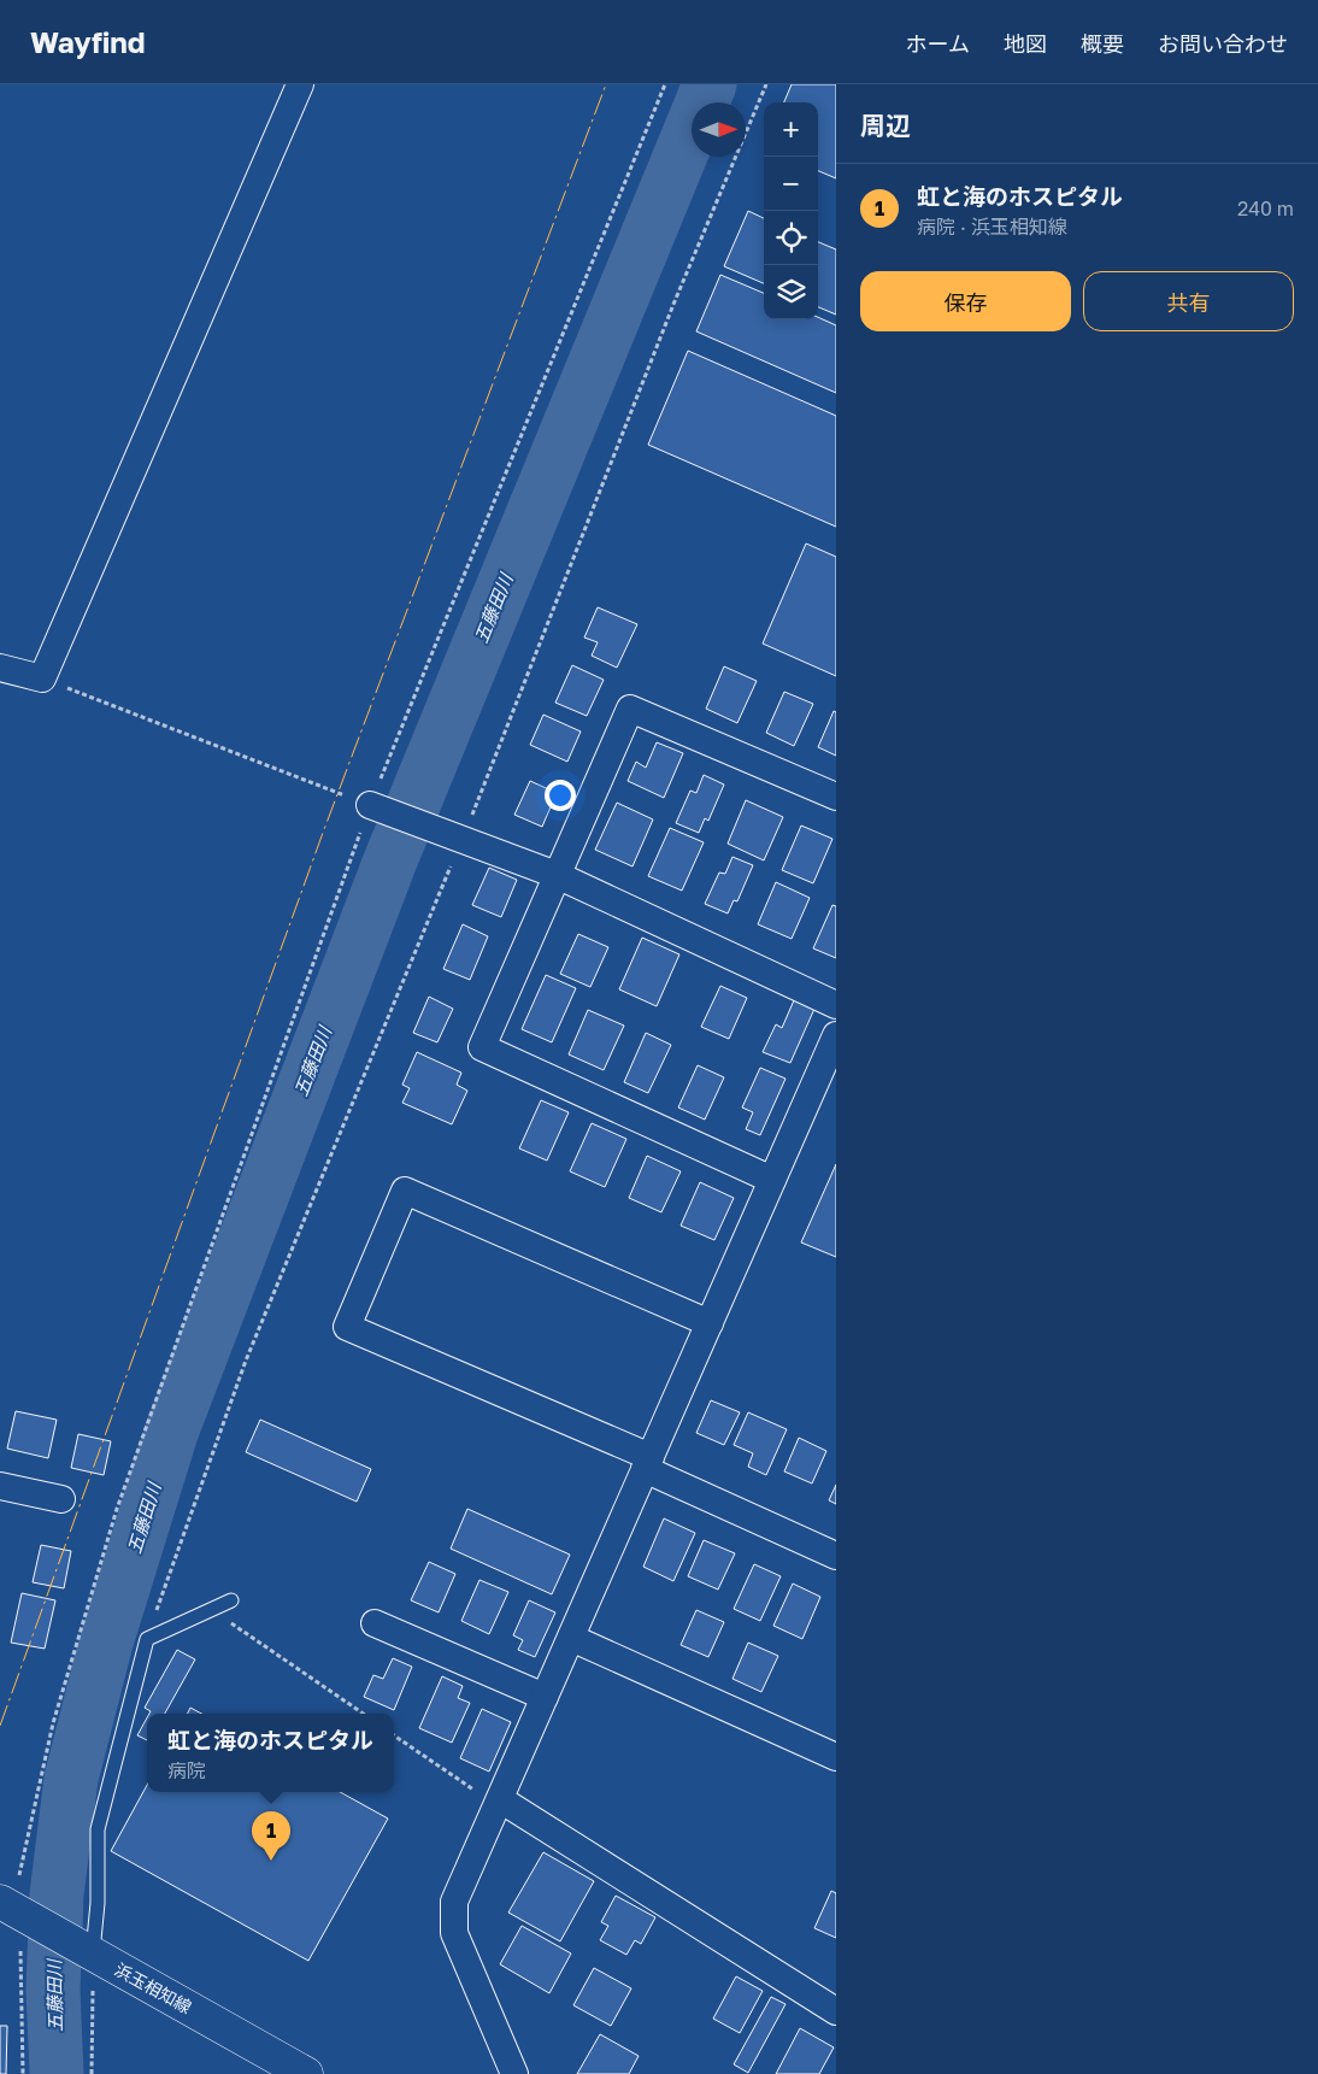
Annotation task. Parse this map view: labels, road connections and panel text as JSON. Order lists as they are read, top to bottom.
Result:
{
  "streets": {
    "main road": ["浜玉相知線"]
  },
  "water": ["五藤田川"],
  "north": "right",
  "page": {
    "header": "Wayfind",
    "nav": [
      "ホーム",
      "地図",
      "概要",
      "お問い合わせ"
    ],
    "heading": "周辺",
    "map_buttons": ["+", "−"],
    "list": [
      {
        "mark": "1",
        "name": "虹と海のホスピタル",
        "note": "病院 · 浜玉相知線",
        "value": "240 m"
      }
    ],
    "buttons": ["保存", "共有"],
    "popup": ["虹と海のホスピタル", "病院"],
    "pins": "1"
  }
}
